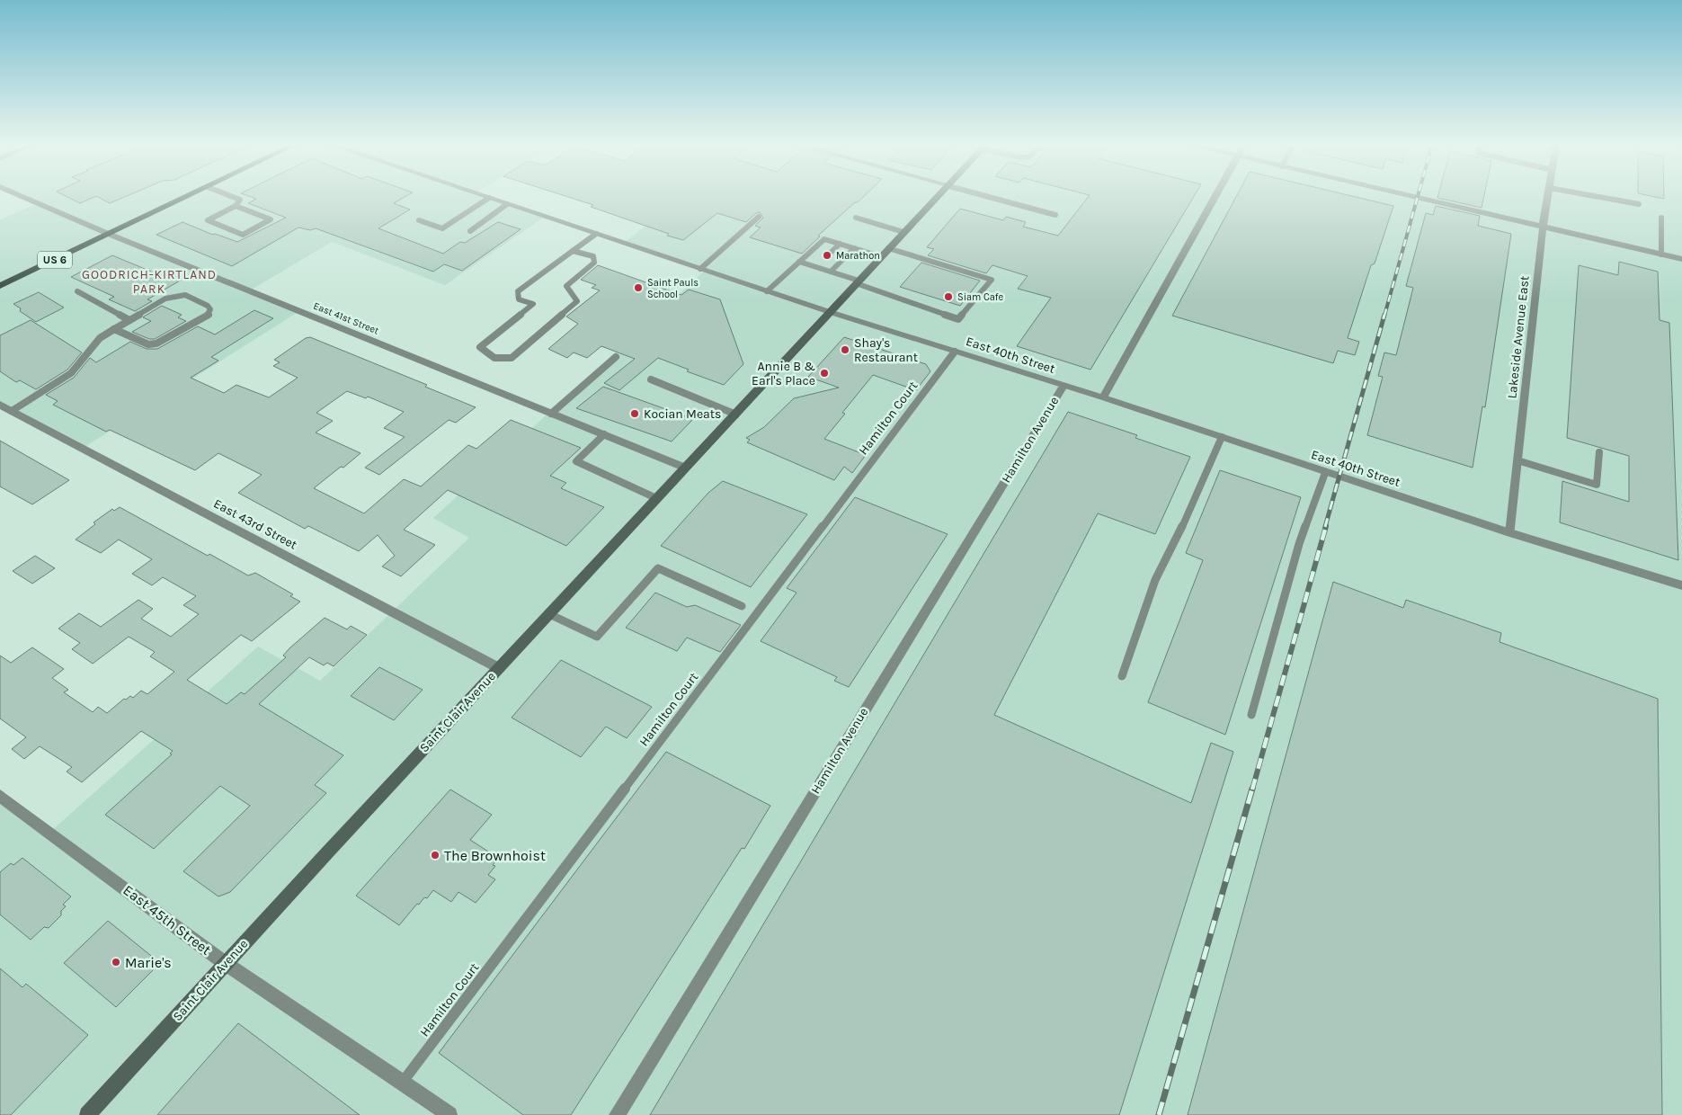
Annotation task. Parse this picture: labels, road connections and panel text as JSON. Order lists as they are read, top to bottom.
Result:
{
  "streets": {
    "main road": ["US 6", "Saint Clair Avenue"],
    "street": [
      "East 41st Street",
      "Lakeside Avenue East",
      "East 40th Street",
      "Hamilton Avenue",
      "East 43rd Street",
      "East 45th Street"
    ],
    "lane": ["Hamilton Court"]
  },
  "crossings": [
    ["US 6", "East 41st Street"],
    ["East 41st Street", "Saint Clair Avenue"],
    ["Lakeside Avenue East", "East 40th Street"],
    ["East 40th Street", "Hamilton Court"],
    ["East 40th Street", "Hamilton Avenue"],
    ["East 40th Street", "Saint Clair Avenue"],
    ["Hamilton Court", "East 45th Street"],
    ["East 43rd Street", "Saint Clair Avenue"],
    ["Saint Clair Avenue", "East 45th Street"]
  ],
  "districts": ["GOODRICH-KIRTLAND PARK"],
  "places": [
    "Marathon",
    "Saint Pauls School",
    "Siam Cafe",
    "Shay's Restaurant",
    "Annie B & Earl's Place",
    "Kocian Meats",
    "The Brownhoist",
    "Marie's"
  ]
}
